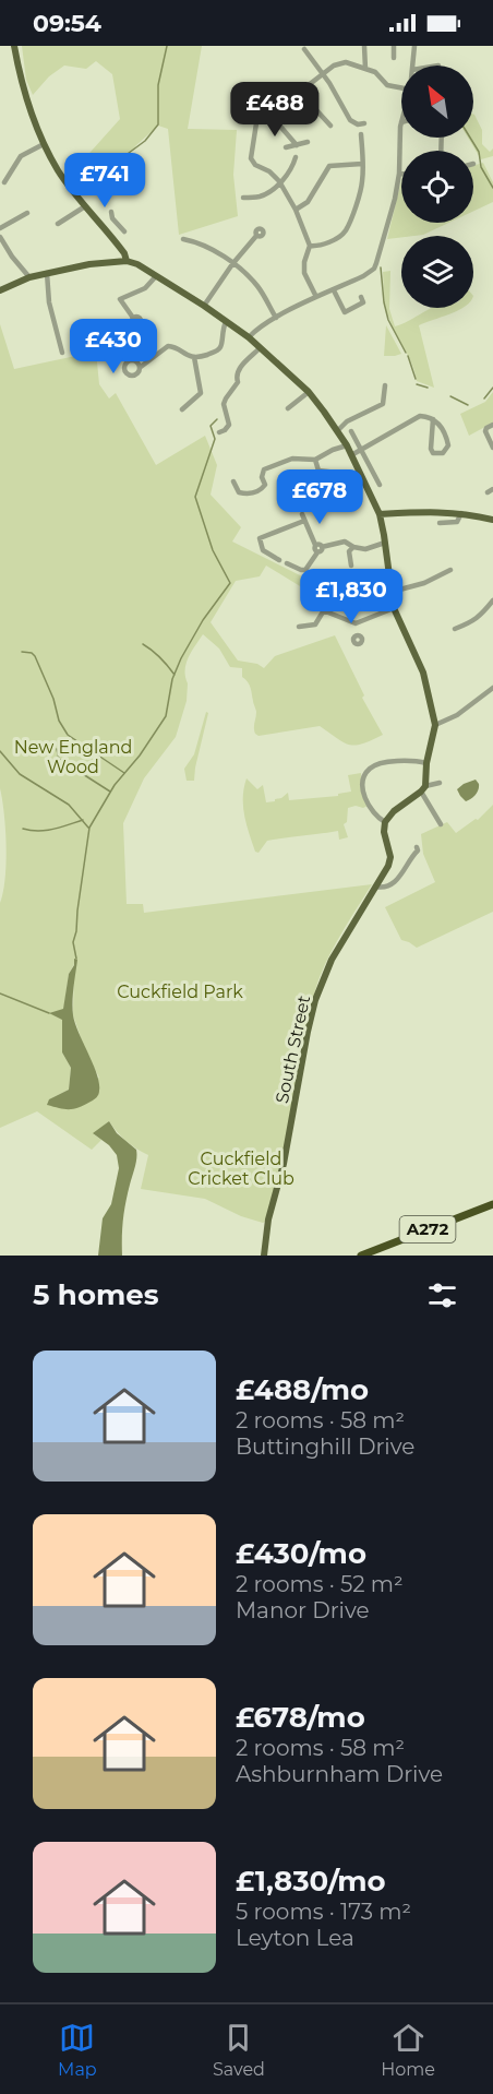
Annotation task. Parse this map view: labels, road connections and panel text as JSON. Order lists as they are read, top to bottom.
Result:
{
  "streets": {
    "highway": ["A272"],
    "main road": ["South Street"]
  },
  "parks": ["New England Wood", "Cuckfield Park", "Cuckfield Cricket Club"],
  "north": "top left",
  "page": {
    "status": "09:54",
    "price": [
      "£488",
      "£741",
      "£430",
      "£678",
      "£1,830"
    ],
    "heading": "5 homes",
    "list": [
      {
        "name": "£488/mo",
        "note": "2 rooms · 58 m² · Buttinghill Drive"
      },
      {
        "name": "£430/mo",
        "note": "2 rooms · 52 m² · Manor Drive"
      },
      {
        "name": "£678/mo",
        "note": "2 rooms · 58 m² · Ashburnham Drive"
      },
      {
        "name": "£1,830/mo",
        "note": "5 rooms · 173 m² · Leyton Lea"
      }
    ],
    "tabs": ["Map", "Saved", "Home"]
  }
}
